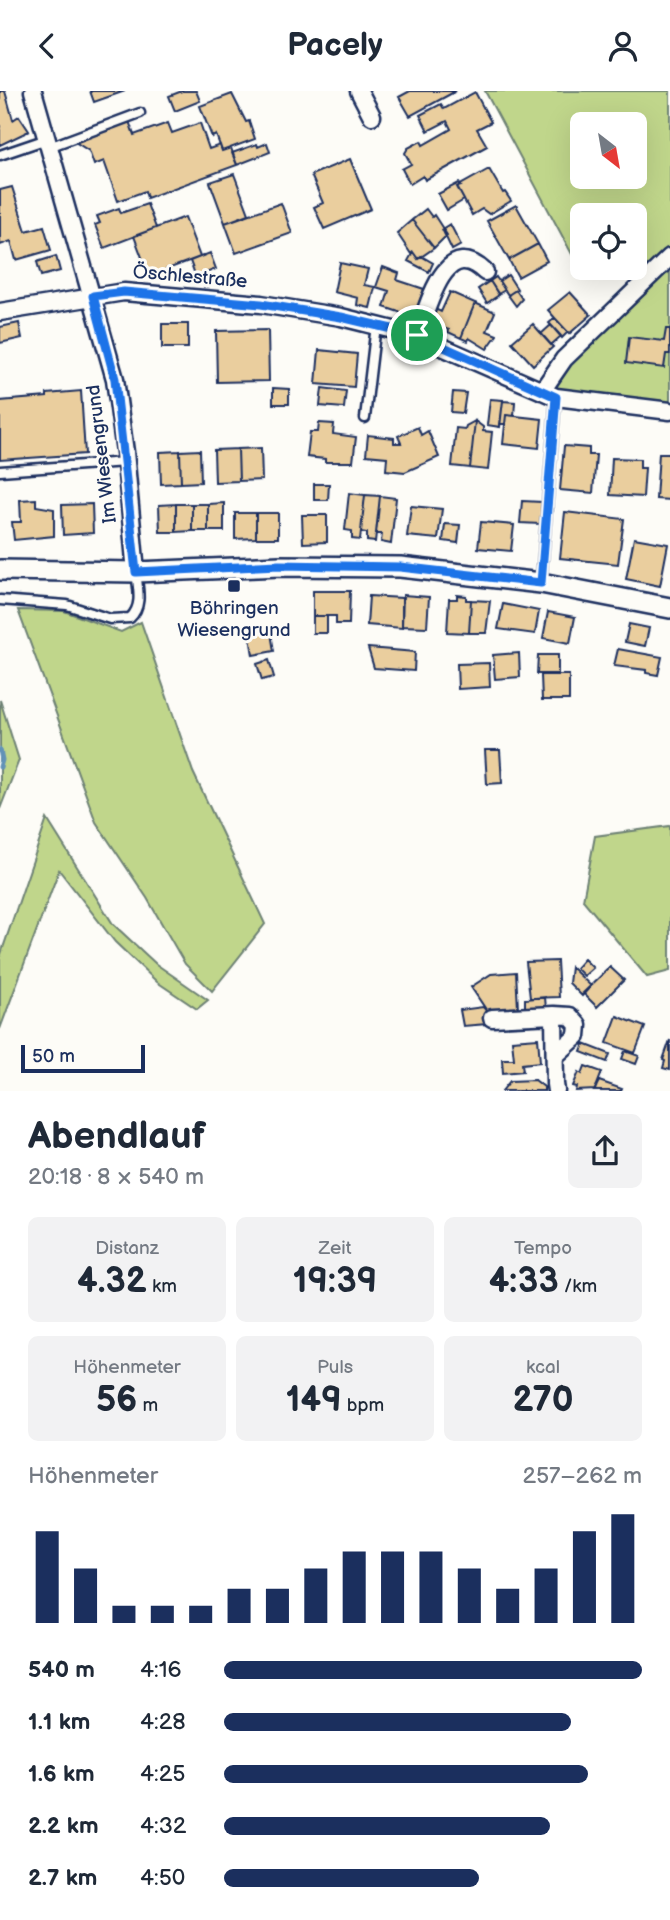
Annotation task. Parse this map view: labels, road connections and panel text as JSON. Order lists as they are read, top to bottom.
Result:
{
  "streets": {
    "street": ["Öschlestraße", "Im Wiesengrund"]
  },
  "crossings": [
    ["Öschlestraße", "Im Wiesengrund"]
  ],
  "places": {
    "transit": ["Böhringen Wiesengrund"]
  },
  "scale_bar": "50 m",
  "north": "bottom right",
  "page": {
    "header": "Pacely",
    "scale": "50 m",
    "heading": ["Abendlauf", "20:18 · 8 × 540 m"],
    "stats": [
      ["Distanz", "4.32 km"],
      ["Zeit", "19:39"],
      ["Tempo", "4:33 /km"],
      ["Höhenmeter", "56 m"],
      ["Puls", "149 bpm"],
      ["kcal", "270"]
    ],
    "chart": ["Höhenmeter", "257–262 m"],
    "list": [
      {
        "name": "540 m",
        "note": "4:16"
      },
      {
        "name": "1.1 km",
        "note": "4:28"
      },
      {
        "name": "1.6 km",
        "note": "4:25"
      },
      {
        "name": "2.2 km",
        "note": "4:32"
      },
      {
        "name": "2.7 km",
        "note": "4:50"
      }
    ]
  }
}
